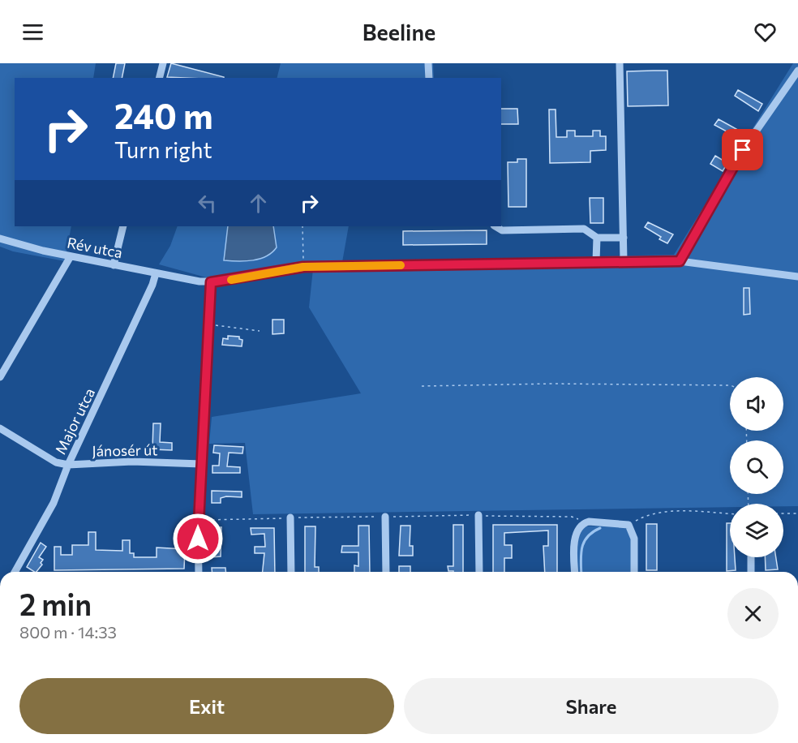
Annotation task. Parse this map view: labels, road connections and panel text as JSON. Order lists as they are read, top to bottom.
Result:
{
  "streets": {
    "street": ["Rév utca", "Major utca", "Jánosér út"]
  },
  "crossings": [
    ["Rév utca", "Major utca"],
    ["Major utca", "Jánosér út"]
  ],
  "page": {
    "header": "Beeline",
    "turn": ["240 m", "Turn right"],
    "heading": ["2 min", "800 m · 14:33"],
    "buttons": ["Exit", "Share"]
  }
}
